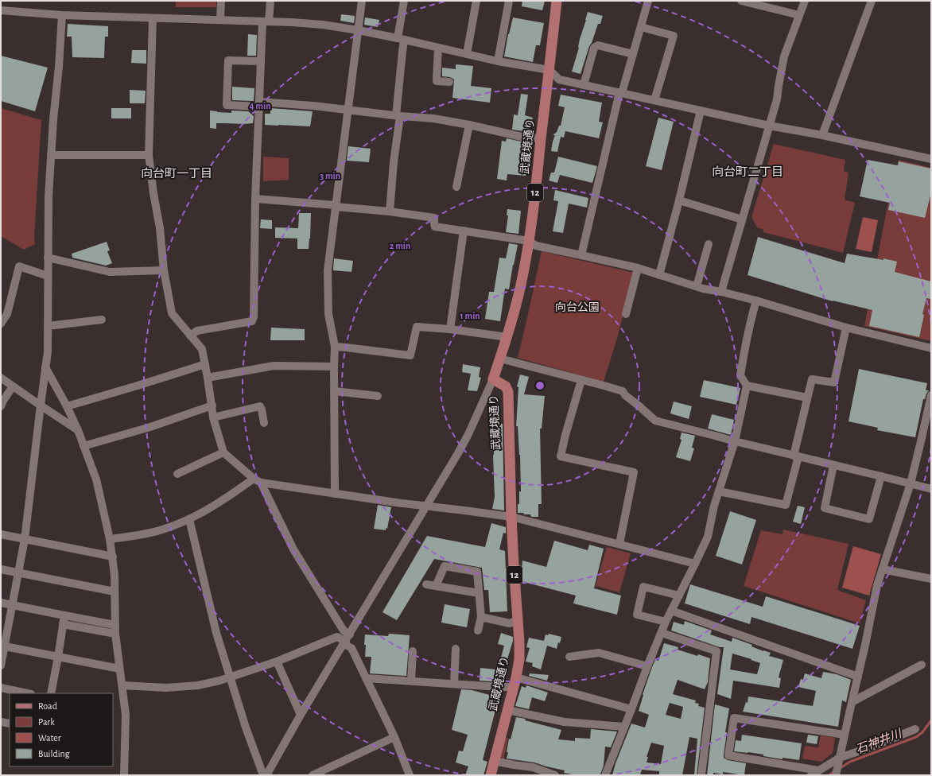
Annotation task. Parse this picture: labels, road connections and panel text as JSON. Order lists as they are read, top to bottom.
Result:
{
  "streets": {
    "main road": ["武蔵境通り", "12"]
  },
  "districts": ["向台町二丁目", "向台町一丁目"],
  "water": ["石神井川"],
  "parks": ["向台公園"],
  "legend": [
    "Road",
    "Park",
    "Water",
    "Building"
  ],
  "rings": [
    "4 min",
    "3 min",
    "2 min",
    "1 min"
  ]
}
